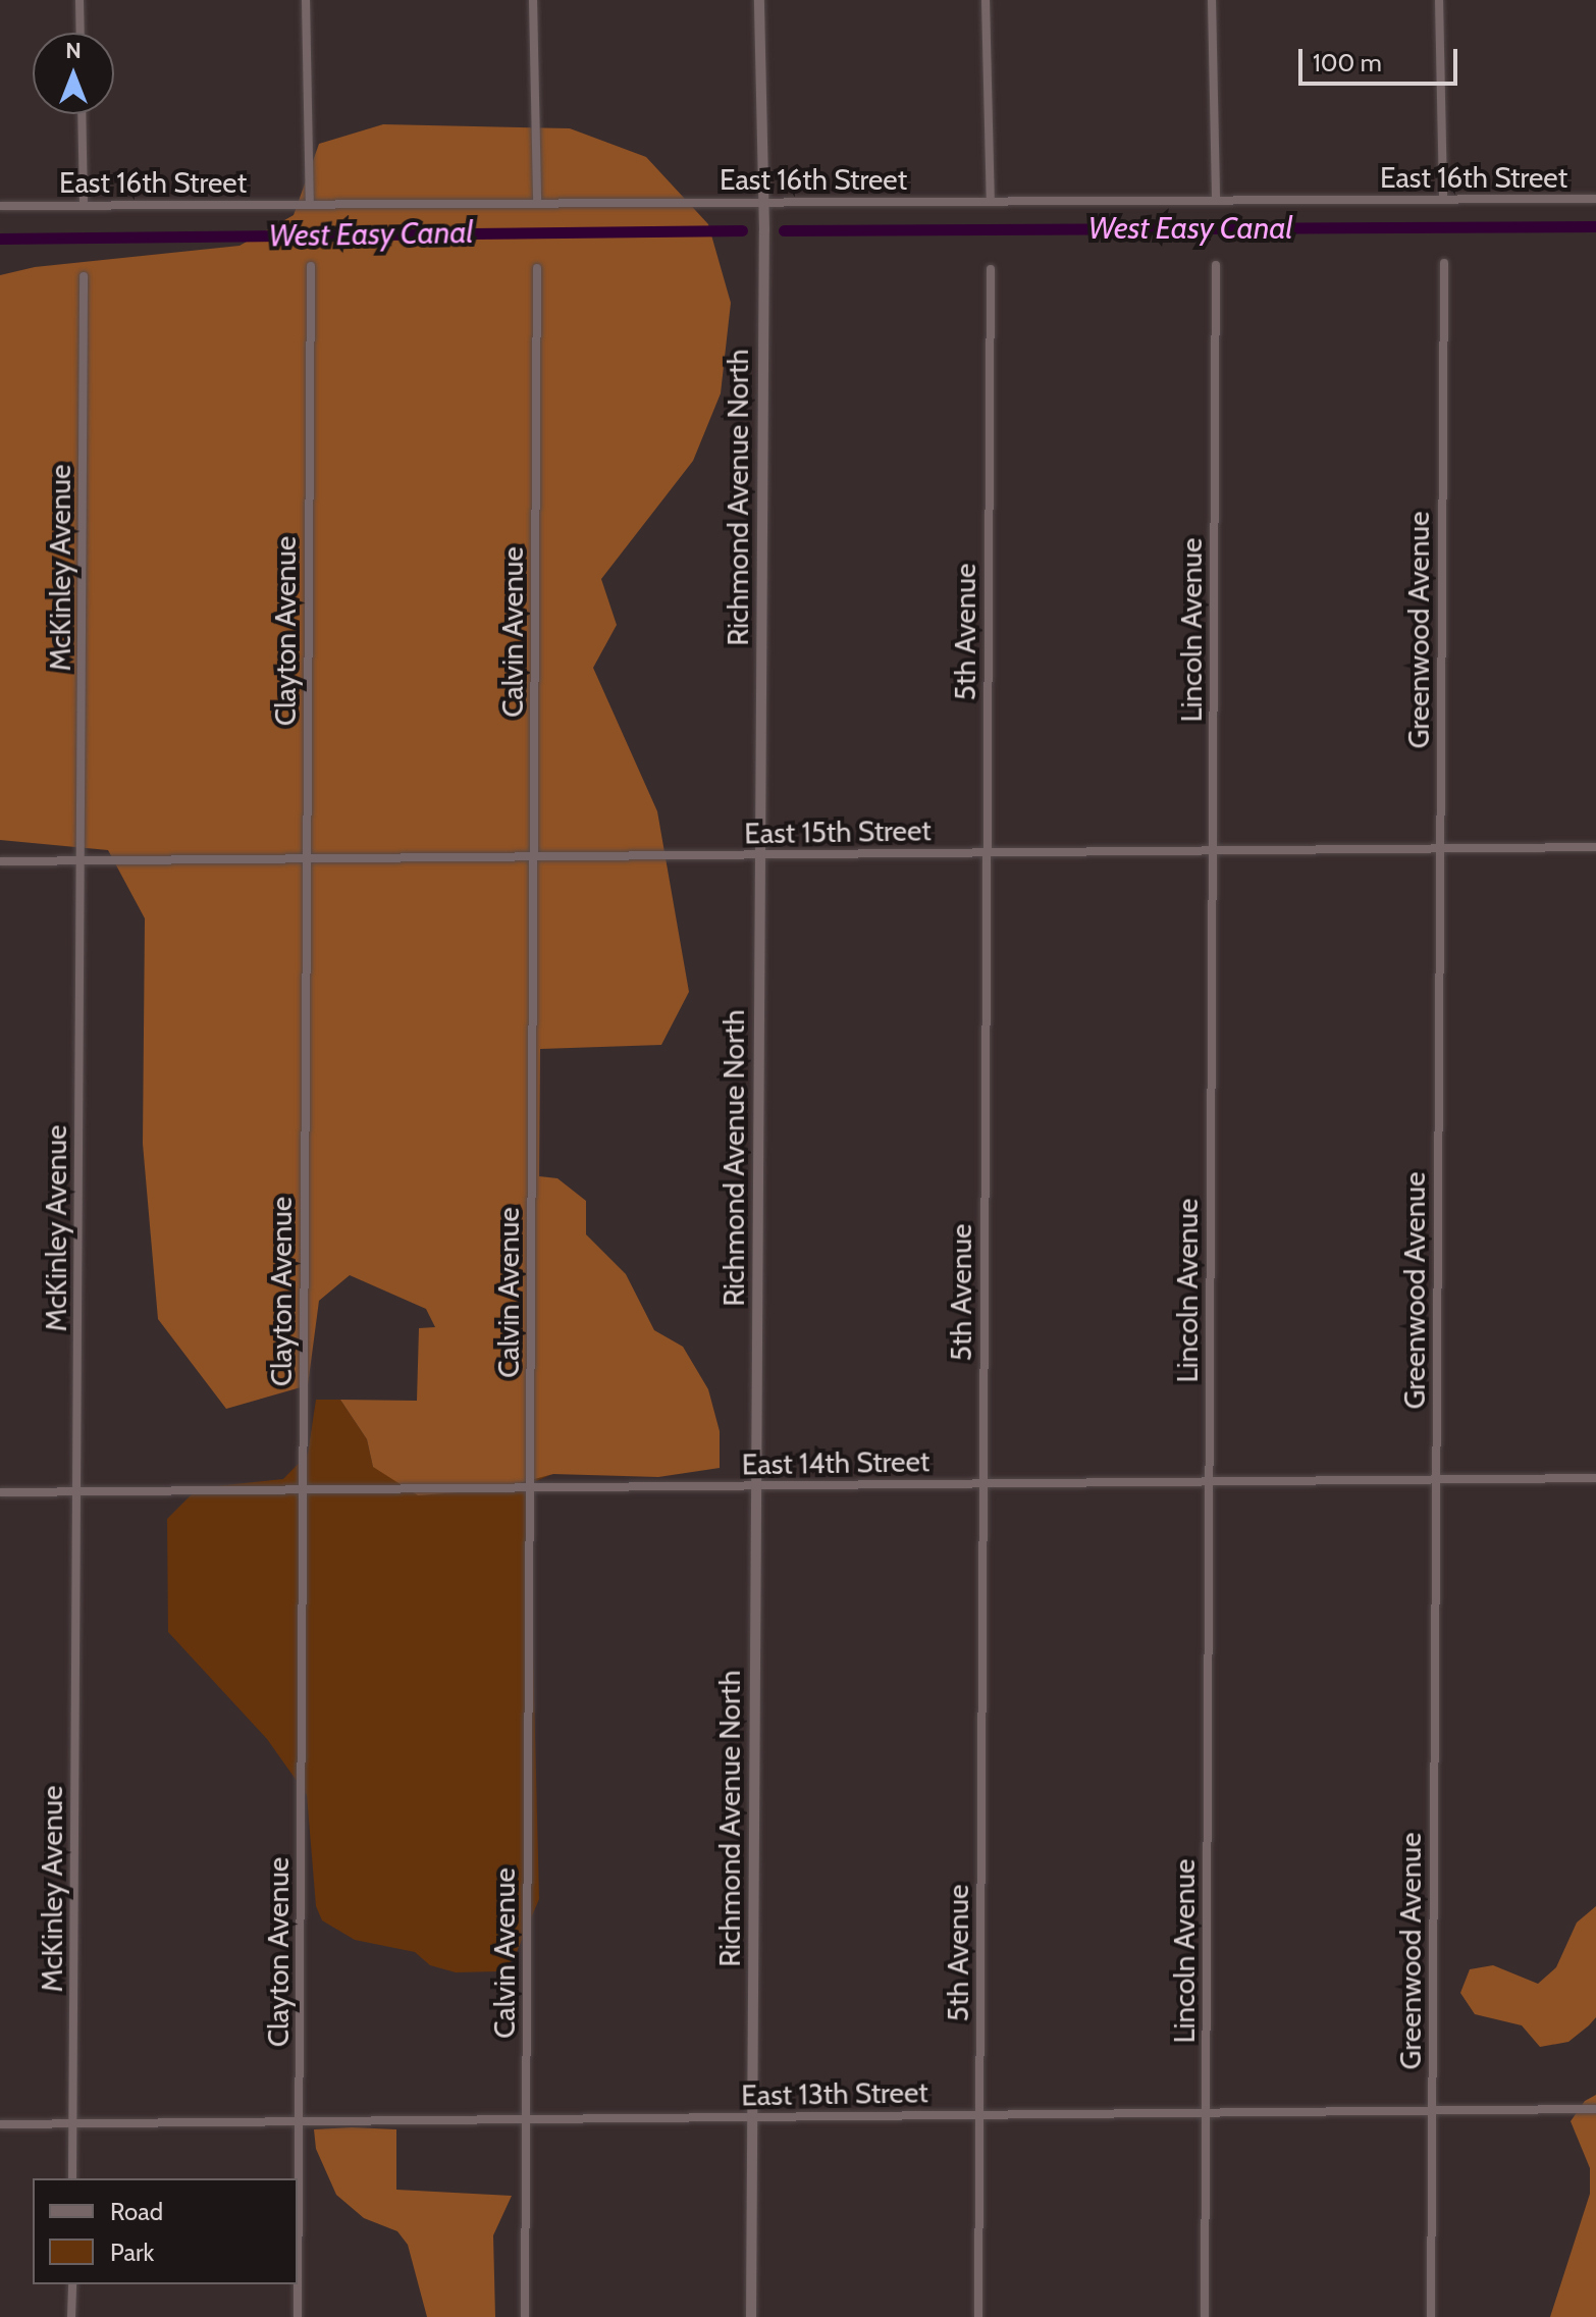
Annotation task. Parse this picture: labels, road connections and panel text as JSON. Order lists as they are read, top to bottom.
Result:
{
  "streets": {
    "street": [
      "East 16th Street",
      "Richmond Avenue North",
      "McKinley Avenue",
      "Lincoln Avenue",
      "Greenwood Avenue",
      "Clayton Avenue",
      "Calvin Avenue",
      "5th Avenue",
      "East 15th Street",
      "East 14th Street",
      "East 13th Street"
    ]
  },
  "crossings": [
    ["East 16th Street", "Richmond Avenue North"],
    ["Richmond Avenue North", "East 15th Street"],
    ["Richmond Avenue North", "East 14th Street"],
    ["Richmond Avenue North", "East 13th Street"],
    ["McKinley Avenue", "East 15th Street"],
    ["McKinley Avenue", "East 14th Street"],
    ["McKinley Avenue", "East 13th Street"],
    ["Lincoln Avenue", "East 15th Street"],
    ["Lincoln Avenue", "East 14th Street"],
    ["Lincoln Avenue", "East 13th Street"],
    ["Greenwood Avenue", "East 15th Street"],
    ["Greenwood Avenue", "East 14th Street"],
    ["Greenwood Avenue", "East 13th Street"],
    ["Clayton Avenue", "East 15th Street"],
    ["Clayton Avenue", "East 14th Street"],
    ["Clayton Avenue", "East 13th Street"],
    ["Calvin Avenue", "East 15th Street"],
    ["Calvin Avenue", "East 14th Street"],
    ["Calvin Avenue", "East 13th Street"],
    ["5th Avenue", "East 15th Street"],
    ["5th Avenue", "East 14th Street"],
    ["5th Avenue", "East 13th Street"]
  ],
  "water": ["West Easy Canal"],
  "legend": ["Road", "Park"],
  "scale_bar": "100 m",
  "north": "top"
}
